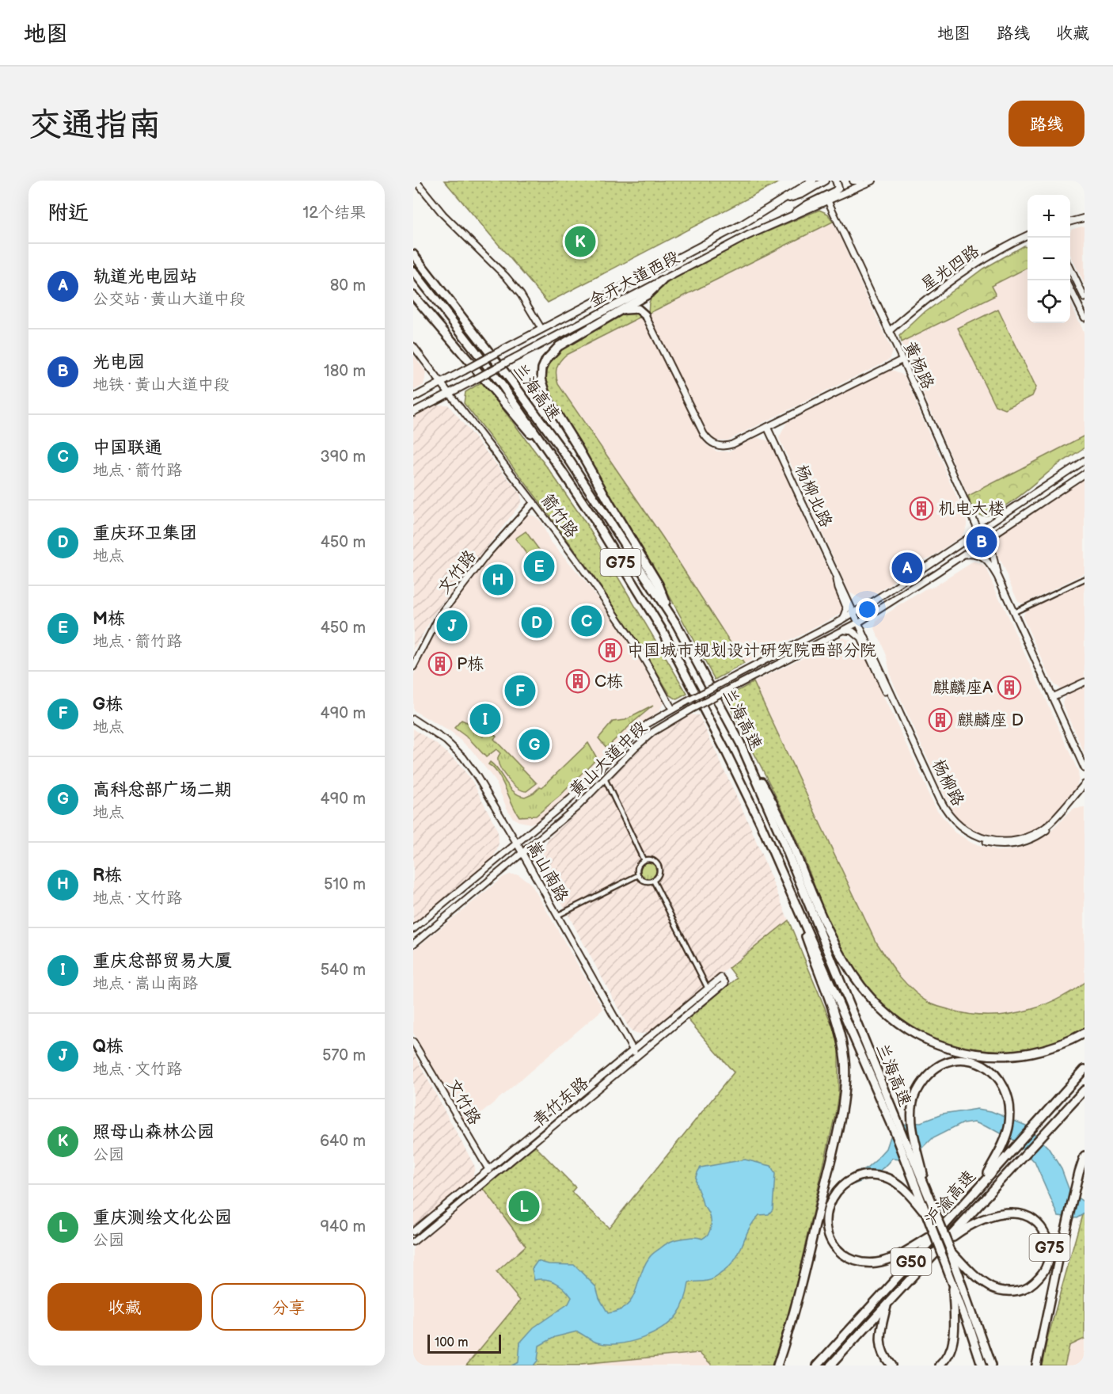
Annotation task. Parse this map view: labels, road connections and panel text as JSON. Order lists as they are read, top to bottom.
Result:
{
  "streets": {
    "highway": [
      "兰海高速",
      "G75",
      "沪渝高速",
      "G50"
    ],
    "main road": ["金开大道西段"],
    "street": [
      "星光四路",
      "黄杨路",
      "杨柳北路",
      "箭竹路",
      "文竹路",
      "黄山大道中段",
      "杨柳路",
      "嵩山南路",
      "青竹东路"
    ]
  },
  "crossings": [
    ["星光四路", "黄杨路"],
    ["金开大道西段", "黄杨路"],
    ["金开大道西段", "箭竹路"],
    ["黄杨路", "黄山大道中段"],
    ["兰海高速", "G75"],
    ["杨柳北路", "杨柳路"],
    ["箭竹路", "文竹路"],
    ["箭竹路", "黄山大道中段"],
    ["G75", "沪渝高速"],
    ["文竹路", "青竹东路"],
    ["黄山大道中段", "杨柳路"],
    ["黄山大道中段", "嵩山南路"],
    ["嵩山南路", "青竹东路"]
  ],
  "places": {
    "building": [
      "机电大楼",
      "中国城市规划设计研究院西部分院",
      "P栋",
      "C栋",
      "麒麟座A",
      "麒麟座 D"
    ]
  },
  "scale_bar": "100 m",
  "page": {
    "header": "地图",
    "nav": ["地图", "路线", "收藏"],
    "buttons": [
      "路线",
      ["收藏", "分享"]
    ],
    "title": "交通指南",
    "heading": ["附近", "12个结果"],
    "map_buttons": ["+", "−"],
    "pins": [
      "K",
      "B",
      "E",
      "A",
      "H",
      "C",
      "D",
      "J",
      "F",
      "I",
      "G",
      "L"
    ],
    "list": [
      {
        "mark": "A",
        "name": "轨道光电园站",
        "note": "公交站 · 黄山大道中段",
        "value": "80 m"
      },
      {
        "mark": "B",
        "name": "光电园",
        "note": "地铁 · 黄山大道中段",
        "value": "180 m"
      },
      {
        "mark": "C",
        "name": "中国联通",
        "note": "地点 · 箭竹路",
        "value": "390 m"
      },
      {
        "mark": "D",
        "name": "重庆环卫集团",
        "note": "地点",
        "value": "450 m"
      },
      {
        "mark": "E",
        "name": "M栋",
        "note": "地点 · 箭竹路",
        "value": "450 m"
      },
      {
        "mark": "F",
        "name": "G栋",
        "note": "地点",
        "value": "490 m"
      },
      {
        "mark": "G",
        "name": "高科总部广场二期",
        "note": "地点",
        "value": "490 m"
      },
      {
        "mark": "H",
        "name": "R栋",
        "note": "地点 · 文竹路",
        "value": "510 m"
      },
      {
        "mark": "I",
        "name": "重庆总部贸易大厦",
        "note": "地点 · 嵩山南路",
        "value": "540 m"
      },
      {
        "mark": "J",
        "name": "Q栋",
        "note": "地点 · 文竹路",
        "value": "570 m"
      },
      {
        "mark": "K",
        "name": "照母山森林公园",
        "note": "公园",
        "value": "640 m"
      },
      {
        "mark": "L",
        "name": "重庆测绘文化公园",
        "note": "公园",
        "value": "940 m"
      }
    ],
    "scale": "100 m"
  }
}
